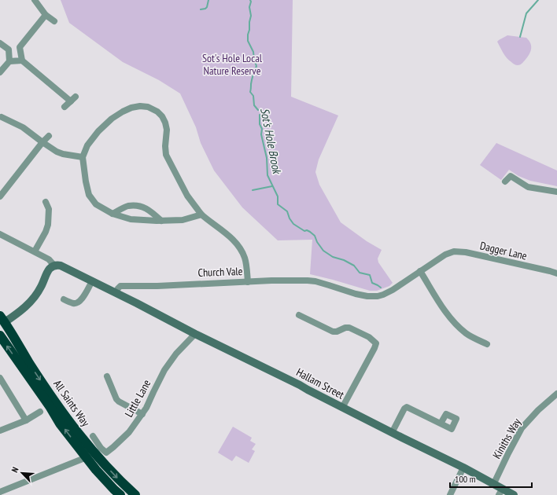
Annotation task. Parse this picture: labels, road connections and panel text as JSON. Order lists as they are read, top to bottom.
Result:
{
  "streets": {
    "highway": ["All Saints Way"],
    "street": [
      "Dagger Lane",
      "Church Vale",
      "Hallam Street",
      "Little Lane",
      "Kiniths Way"
    ]
  },
  "crossings": [
    ["Dagger Lane", "Church Vale"],
    ["Church Vale", "Hallam Street"],
    ["Hallam Street", "Little Lane"],
    ["Hallam Street", "Kiniths Way"]
  ],
  "water": ["Sot's Hole Brook"],
  "parks": ["Sot's Hole Local Nature Reserve"],
  "scale_bar": "100 m",
  "north": "top left"
}
